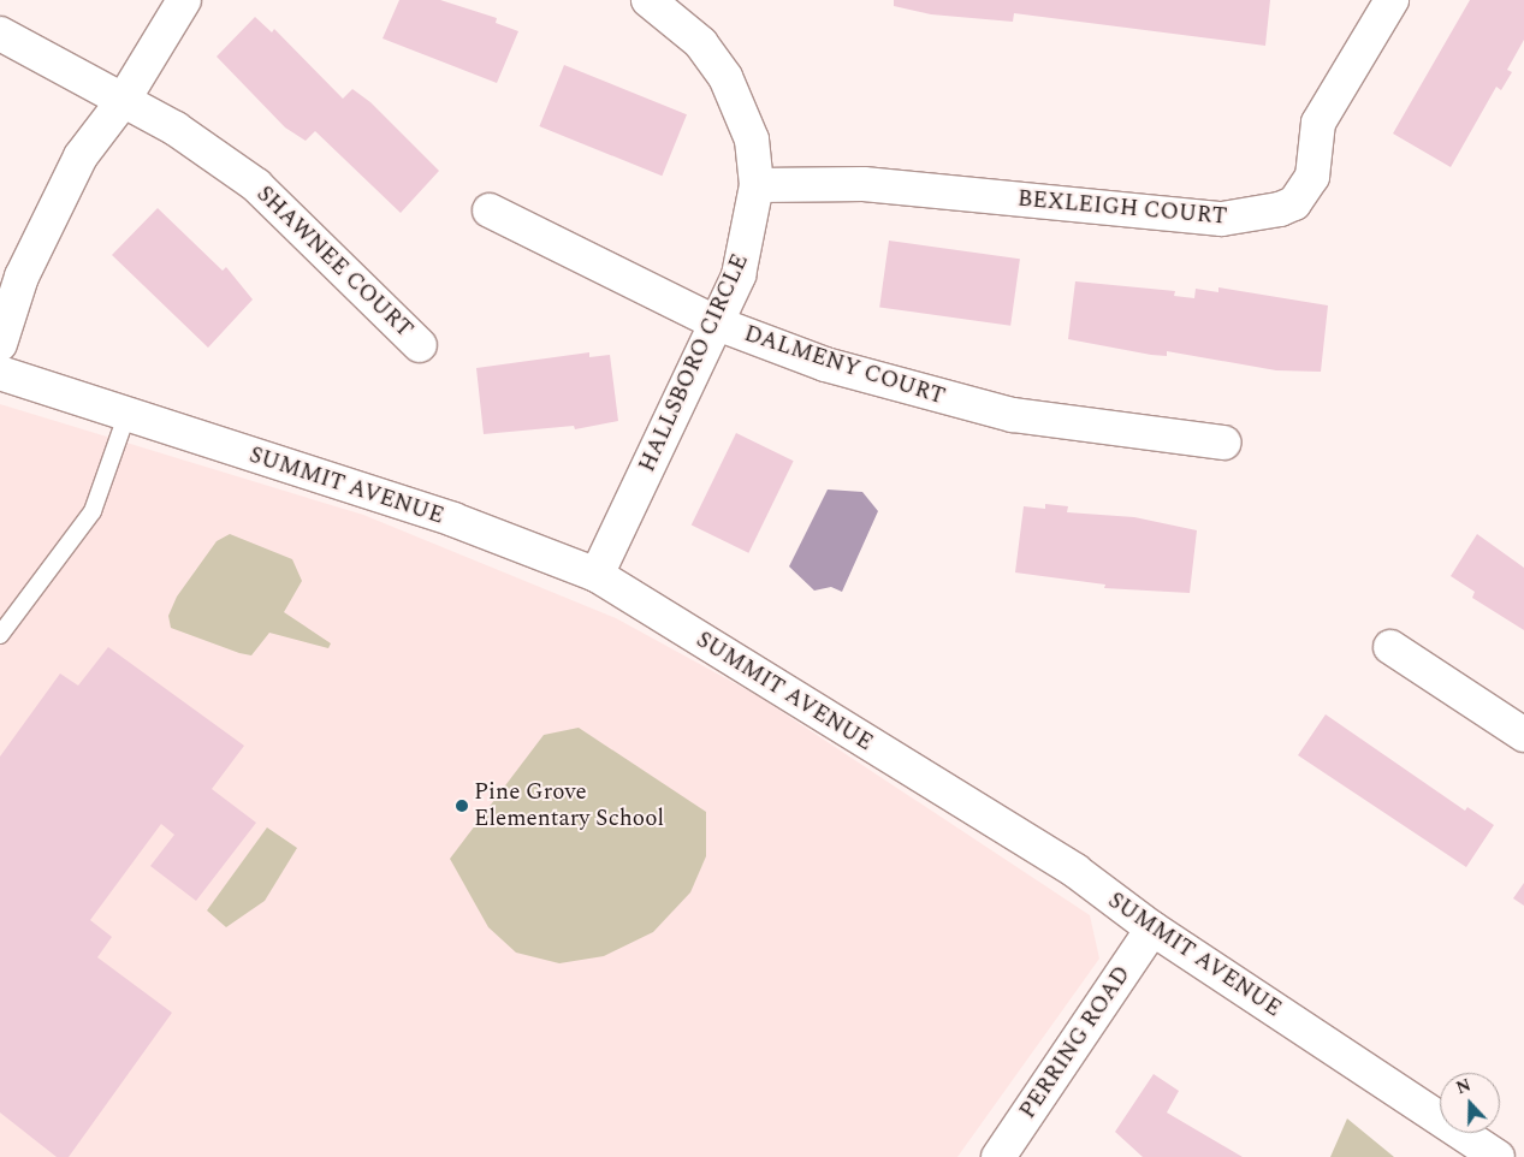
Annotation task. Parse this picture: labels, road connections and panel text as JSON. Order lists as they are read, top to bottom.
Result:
{
  "streets": {
    "street": [
      "BEXLEIGH COURT",
      "SHAWNEE COURT",
      "HALLSBORO CIRCLE",
      "DALMENY COURT",
      "SUMMIT AVENUE",
      "PERRING ROAD"
    ]
  },
  "crossings": [
    ["BEXLEIGH COURT", "HALLSBORO CIRCLE"],
    ["HALLSBORO CIRCLE", "DALMENY COURT"],
    ["HALLSBORO CIRCLE", "SUMMIT AVENUE"],
    ["SUMMIT AVENUE", "PERRING ROAD"]
  ],
  "places": ["Pine Grove Elementary School"],
  "north": "top"
}
